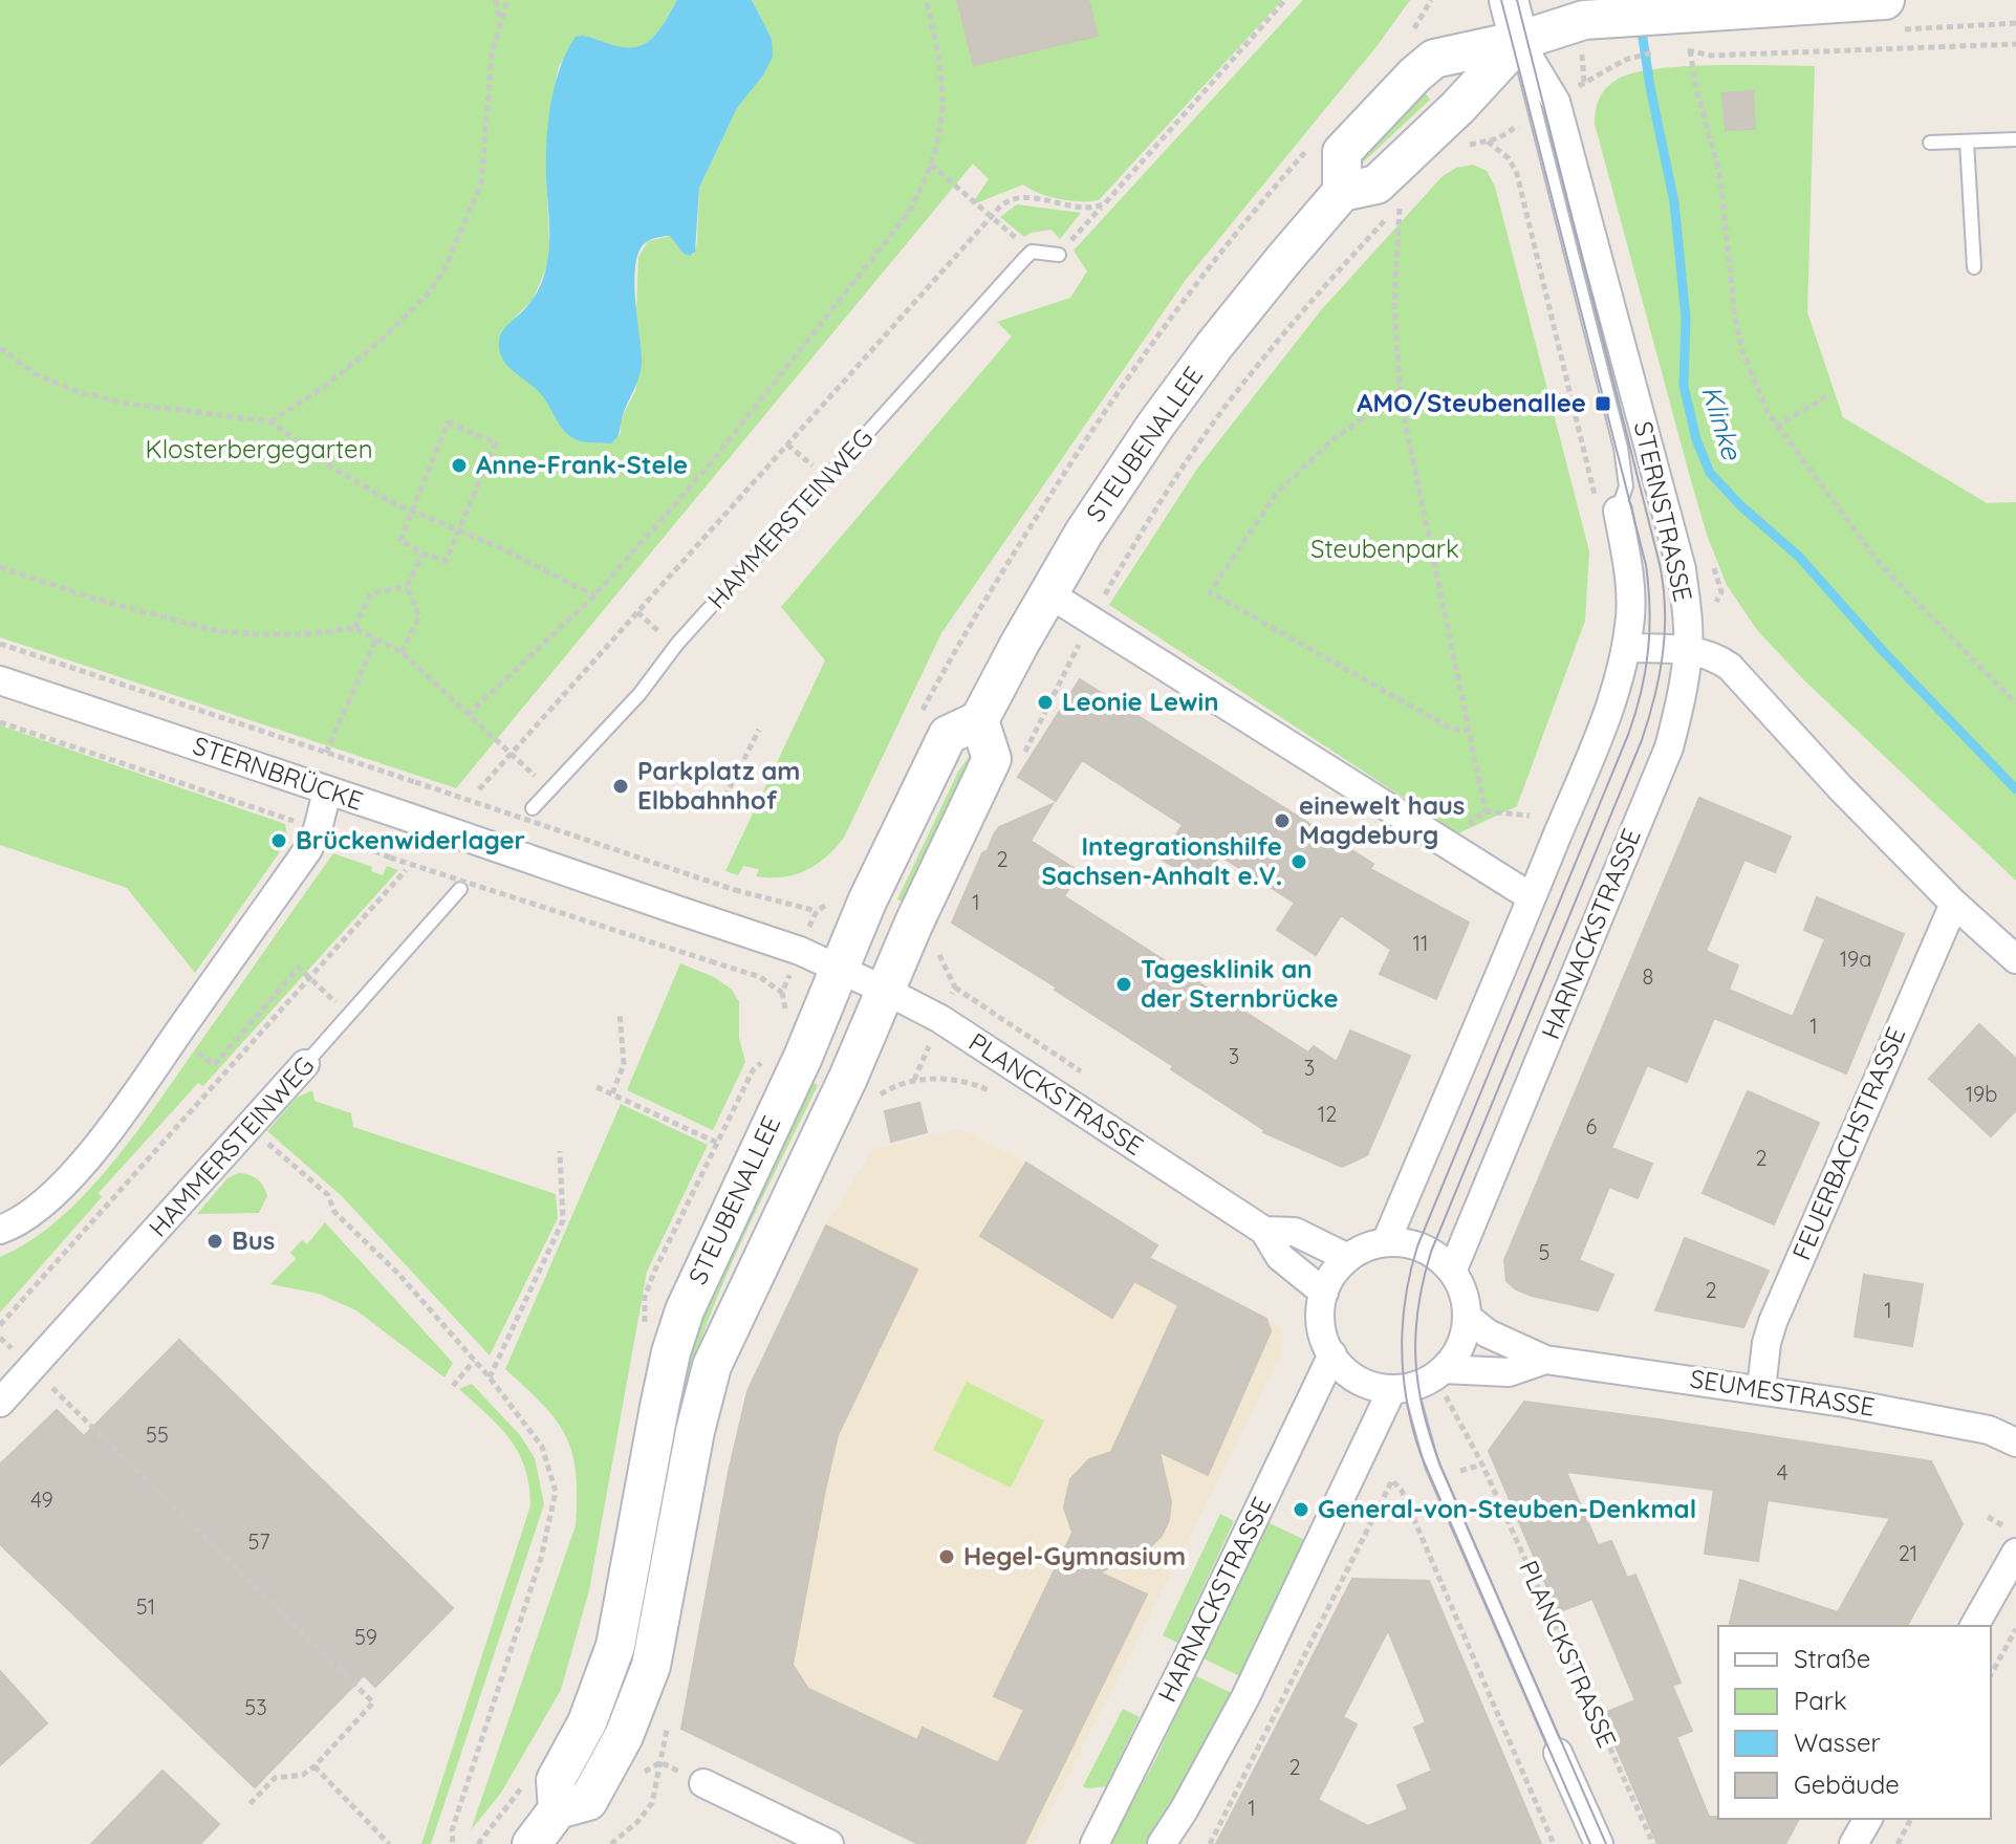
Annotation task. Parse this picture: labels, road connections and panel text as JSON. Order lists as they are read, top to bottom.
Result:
{
  "streets": {
    "main road": ["STEUBENALLEE"],
    "street": [
      "STERNSTRASSE",
      "HAMMERSTEINWEG",
      "STERNBRÜCKE",
      "HARNACKSTRASSE",
      "PLANCKSTRASSE",
      "FEUERBACHSTRASSE",
      "SEUMESTRASSE"
    ]
  },
  "crossings": [
    ["STEUBENALLEE", "STERNBRÜCKE"],
    ["STEUBENALLEE", "PLANCKSTRASSE"],
    ["STERNSTRASSE", "HARNACKSTRASSE"],
    ["STERNBRÜCKE", "PLANCKSTRASSE"],
    ["HARNACKSTRASSE", "PLANCKSTRASSE"],
    ["HARNACKSTRASSE", "SEUMESTRASSE"],
    ["PLANCKSTRASSE", "SEUMESTRASSE"],
    ["FEUERBACHSTRASSE", "SEUMESTRASSE"]
  ],
  "water": ["Klinke"],
  "parks": ["Klosterbergegarten", "Steubenpark"],
  "places": {
    "transit": ["AMO/Steubenallee"],
    "other": [
      "Anne-Frank-Stele",
      "Leonie Lewin",
      "Parkplatz am Elbbahnhof",
      "einewelt haus Magdeburg",
      "Brückenwiderlager",
      "Integrationshilfe Sachsen-Anhalt e.V.",
      "Tagesklinik an der Sternbrücke",
      "Bus",
      "General-von-Steuben-Denkmal",
      "Hegel-Gymnasium"
    ]
  },
  "house_numbers": [
    "2",
    "1",
    "11",
    "19a",
    "8",
    "1",
    "3",
    "3",
    "19b",
    "12",
    "6",
    "2",
    "5",
    "2",
    "1",
    "55",
    "4",
    "49",
    "57",
    "21",
    "51",
    "59",
    "53",
    "2",
    "1"
  ],
  "legend": [
    "Straße",
    "Park",
    "Wasser",
    "Gebäude"
  ]
}
